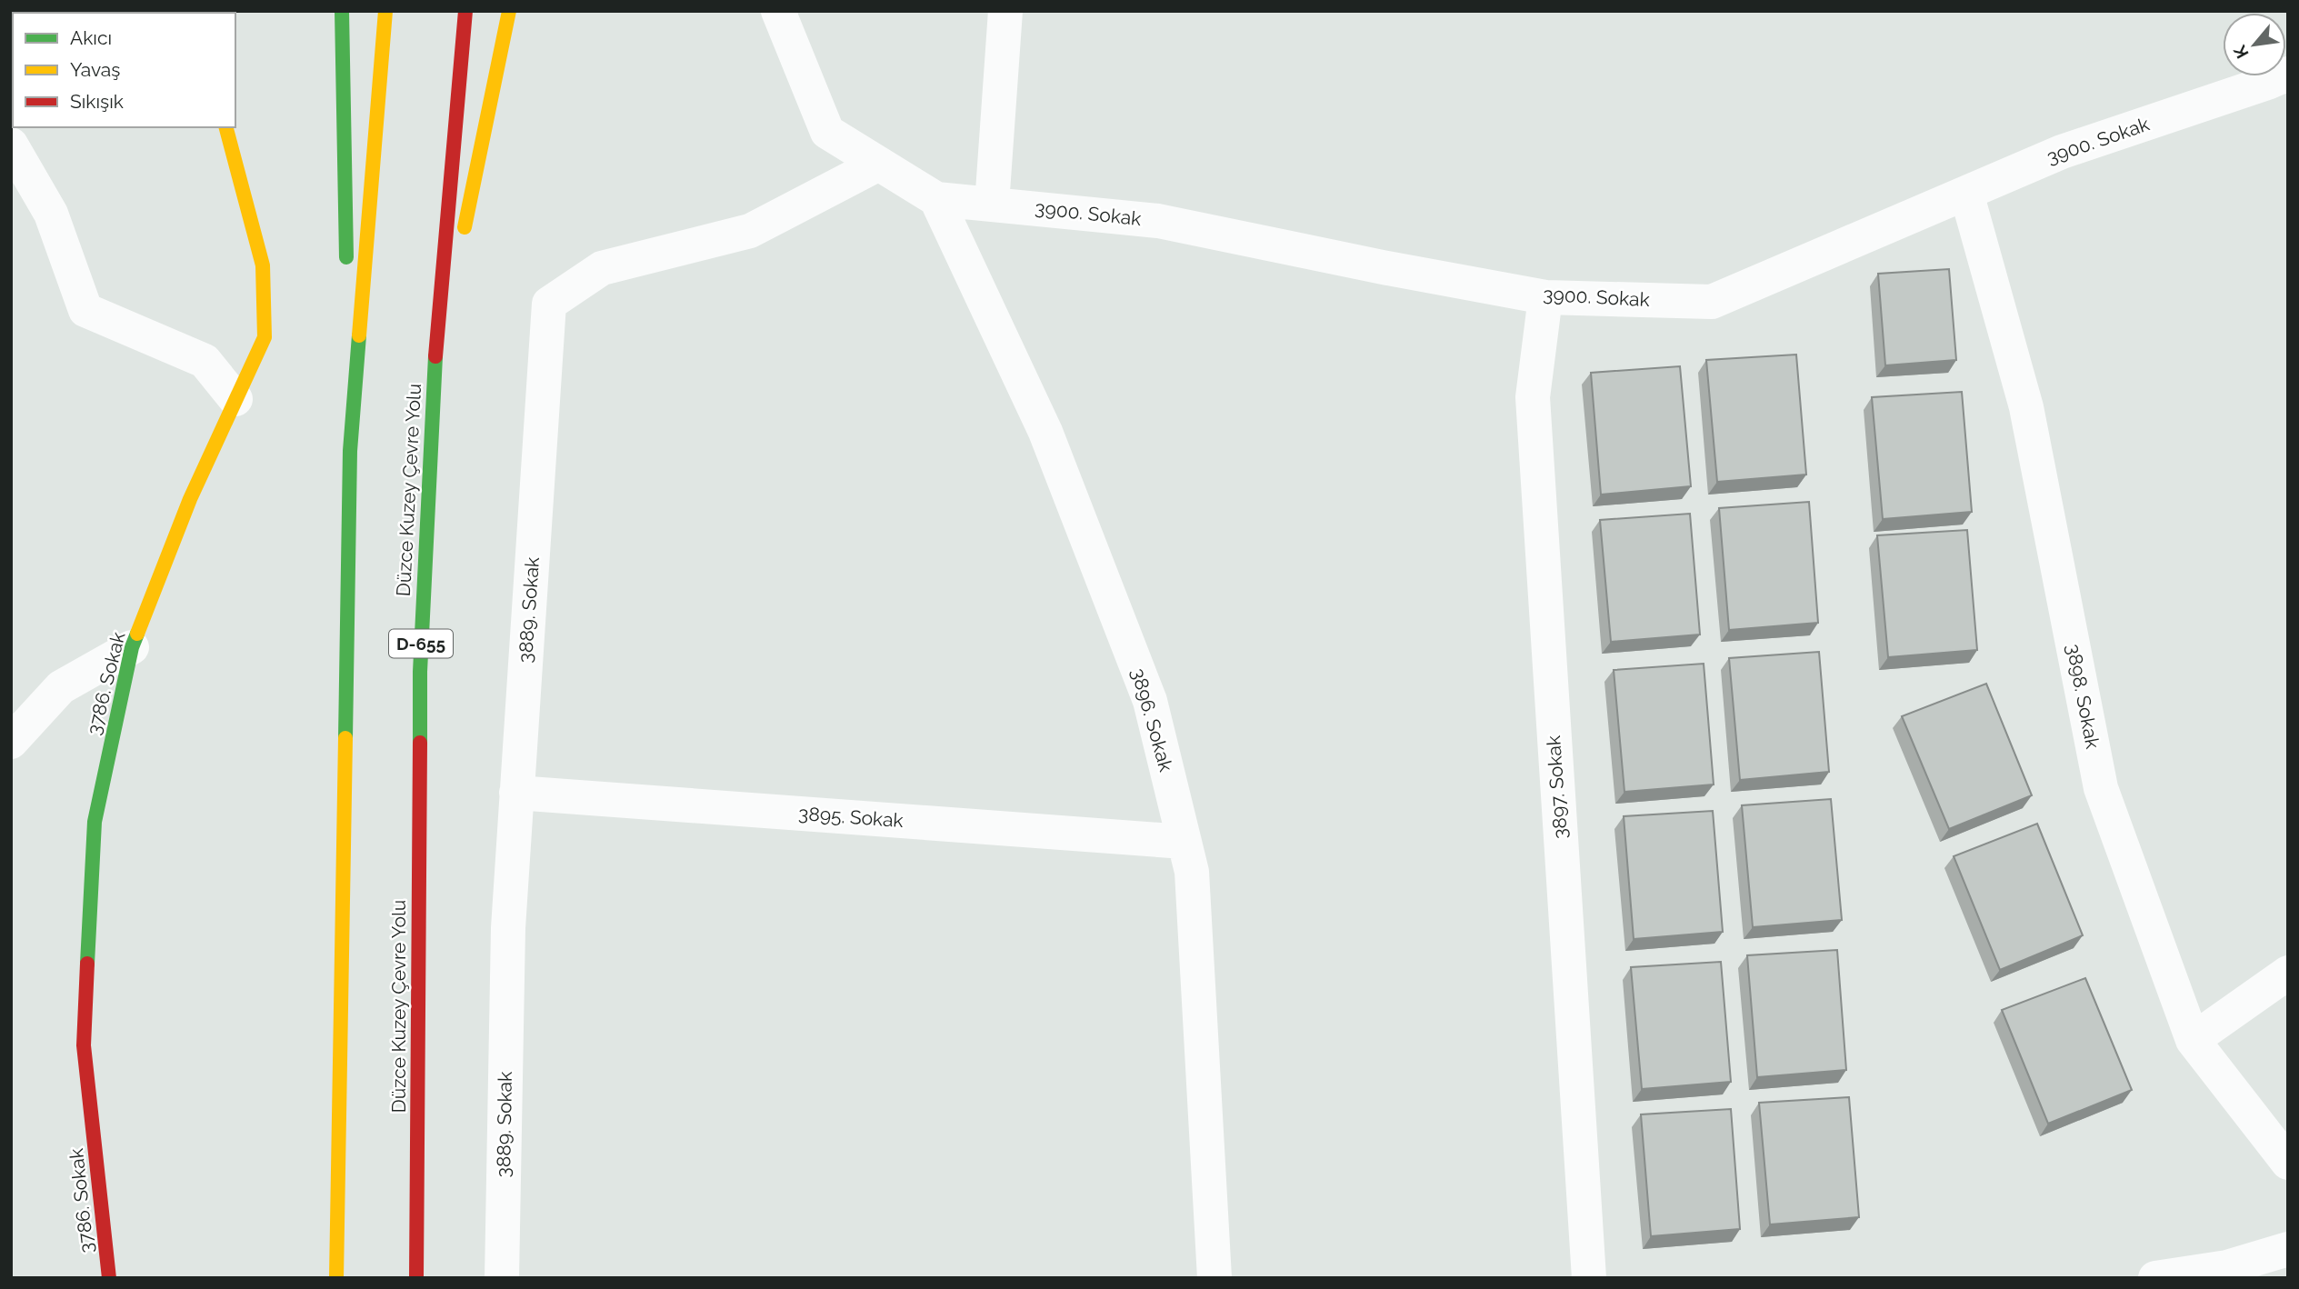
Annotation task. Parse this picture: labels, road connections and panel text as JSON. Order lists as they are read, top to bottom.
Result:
{
  "streets": {
    "main road": ["Düzce Kuzey Çevre Yolu", "D-655", "3786. Sokak"],
    "street": [
      "3900. Sokak",
      "3889. Sokak",
      "3898. Sokak",
      "3896. Sokak",
      "3897. Sokak",
      "3895. Sokak"
    ]
  },
  "crossings": [
    ["3900. Sokak", "3889. Sokak"],
    ["3900. Sokak", "3898. Sokak"],
    ["3900. Sokak", "3896. Sokak"],
    ["3900. Sokak", "3897. Sokak"],
    ["3889. Sokak", "3895. Sokak"],
    ["3896. Sokak", "3895. Sokak"]
  ],
  "legend": ["Akıcı", "Yavaş", "Sıkışık"],
  "north": "bottom left"
}
